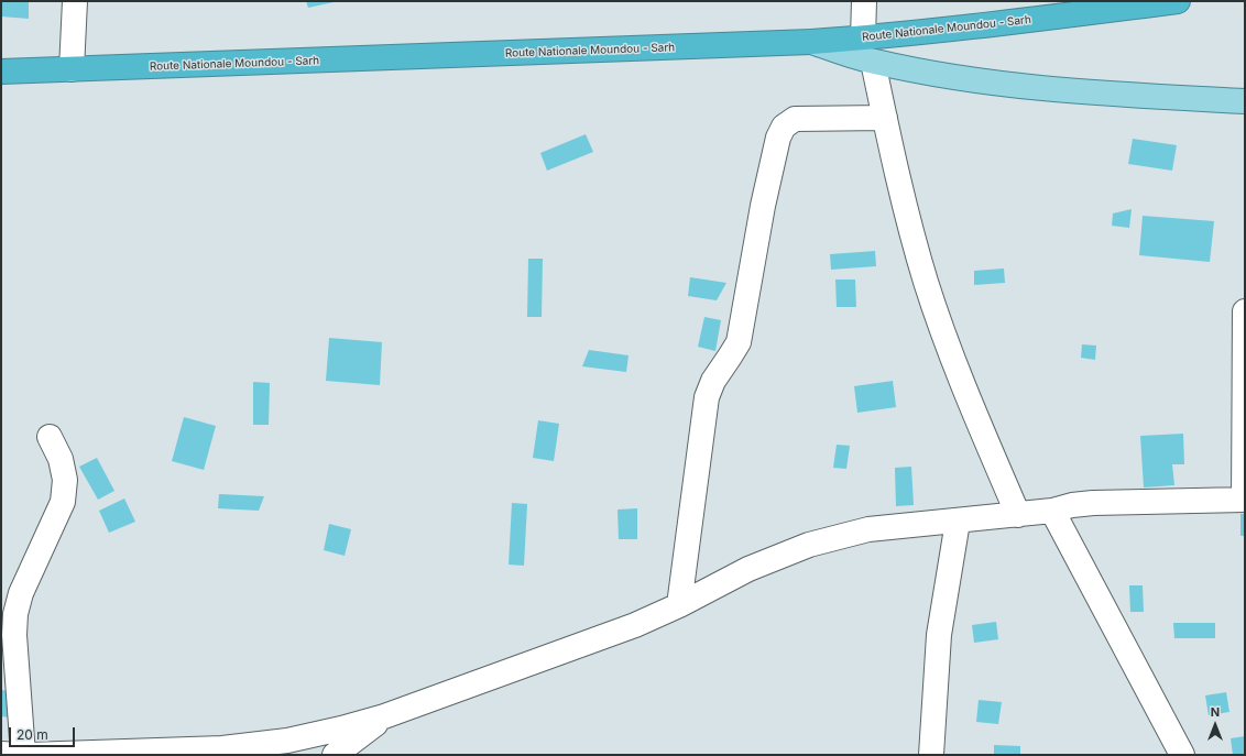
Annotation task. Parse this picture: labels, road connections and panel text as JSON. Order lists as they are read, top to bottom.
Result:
{
  "streets": {
    "highway": ["Route Nationale Moundou - Sarh"]
  },
  "scale_bar": "20 m",
  "north": "top"
}
